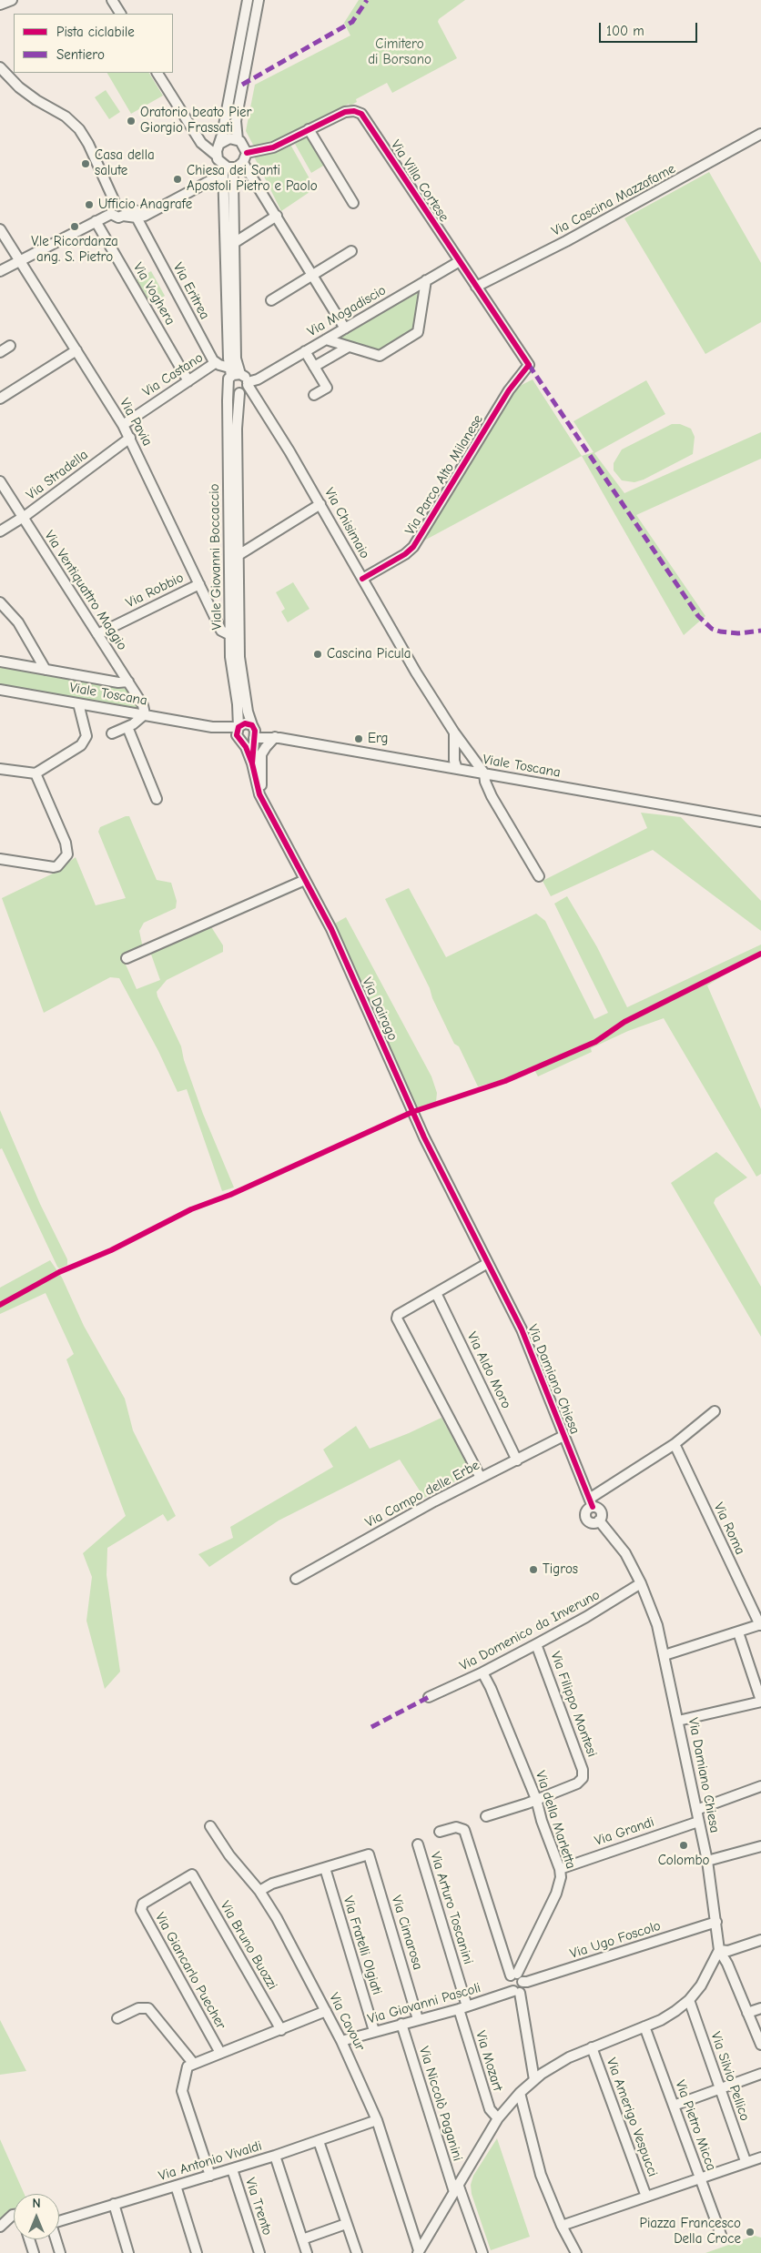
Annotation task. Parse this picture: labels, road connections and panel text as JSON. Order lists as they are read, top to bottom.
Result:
{
  "streets": {
    "street": [
      "Via Villa Cortese",
      "Via Cascina Mazzafame",
      "Via Eritrea",
      "Via Voghera",
      "Via Mogadiscio",
      "Via Castano",
      "Via Pavia",
      "Via Stradella",
      "Via Parco Alto Milanese",
      "Via Chisimaio",
      "Viale Giovanni Boccaccio",
      "Via Ventiquattro Maggio",
      "Via Robbio",
      "Viale Toscana",
      "Via Dairago",
      "Via Aldo Moro",
      "Via Damiano Chiesa",
      "Via Campo delle Erbe",
      "Via Roma",
      "Via Domenico da Inveruno",
      "Via Filippo Montesi",
      "Via della Marletta",
      "Via Grandi",
      "Via Arturo Toscanini",
      "Via Cimarosa",
      "Via Ugo Foscolo",
      "Via Bruno Buozzi",
      "Via Fratelli Olgiati",
      "Via Giancarlo Puecher",
      "Via Giovanni Pascoli",
      "Via Cavour",
      "Via Mozart",
      "Via Silvio Pellico",
      "Via Niccolò Paganini",
      "Via Amerigo Vespucci",
      "Via Pietro Micca",
      "Via Antonio Vivaldi",
      "Via Trento"
    ]
  },
  "crossings": [
    ["Via Villa Cortese", "Via Cascina Mazzafame"],
    ["Via Villa Cortese", "Via Mogadiscio"],
    ["Via Villa Cortese", "Via Parco Alto Milanese"],
    ["Via Villa Cortese", "Viale Giovanni Boccaccio"],
    ["Via Eritrea", "Via Castano"],
    ["Via Voghera", "Via Castano"],
    ["Via Mogadiscio", "Via Chisimaio"],
    ["Via Mogadiscio", "Viale Giovanni Boccaccio"],
    ["Via Castano", "Via Pavia"],
    ["Via Pavia", "Via Stradella"],
    ["Via Pavia", "Viale Giovanni Boccaccio"],
    ["Via Pavia", "Via Robbio"],
    ["Via Stradella", "Via Ventiquattro Maggio"],
    ["Via Parco Alto Milanese", "Via Chisimaio"],
    ["Via Chisimaio", "Viale Giovanni Boccaccio"],
    ["Via Chisimaio", "Viale Toscana"],
    ["Viale Giovanni Boccaccio", "Viale Toscana"],
    ["Via Ventiquattro Maggio", "Via Robbio"],
    ["Via Ventiquattro Maggio", "Viale Toscana"],
    ["Via Dairago", "Via Damiano Chiesa"],
    ["Via Aldo Moro", "Via Campo delle Erbe"],
    ["Via Damiano Chiesa", "Via Campo delle Erbe"],
    ["Via Damiano Chiesa", "Via Domenico da Inveruno"],
    ["Via Damiano Chiesa", "Via Grandi"],
    ["Via Damiano Chiesa", "Via Ugo Foscolo"],
    ["Via Domenico da Inveruno", "Via Filippo Montesi"],
    ["Via Domenico da Inveruno", "Via della Marletta"],
    ["Via Filippo Montesi", "Via della Marletta"],
    ["Via della Marletta", "Via Grandi"],
    ["Via della Marletta", "Via Ugo Foscolo"],
    ["Via della Marletta", "Via Giovanni Pascoli"],
    ["Via Arturo Toscanini", "Via Giovanni Pascoli"],
    ["Via Arturo Toscanini", "Via Mozart"],
    ["Via Cimarosa", "Via Fratelli Olgiati"],
    ["Via Cimarosa", "Via Giovanni Pascoli"],
    ["Via Bruno Buozzi", "Via Giancarlo Puecher"],
    ["Via Fratelli Olgiati", "Via Giovanni Pascoli"],
    ["Via Giovanni Pascoli", "Via Cavour"],
    ["Via Giovanni Pascoli", "Via Mozart"],
    ["Via Giovanni Pascoli", "Via Niccolò Paganini"],
    ["Via Cavour", "Via Antonio Vivaldi"],
    ["Via Antonio Vivaldi", "Via Trento"]
  ],
  "parks": ["Cimitero di Borsano"],
  "places": [
    "Oratorio beato Pier Giorgio Frassati",
    "Casa della salute",
    "Chiesa dei Santi Apostoli Pietro e Paolo",
    "Ufficio Anagrafe",
    "V.le Ricordanza ang. S. Pietro",
    "Cascina Picula",
    "Erg",
    "Tigros",
    "Colombo",
    "Piazza Francesco Della Croce"
  ],
  "legend": ["Pista ciclabile", "Sentiero"],
  "scale_bar": "100 m",
  "north": "top"
}
